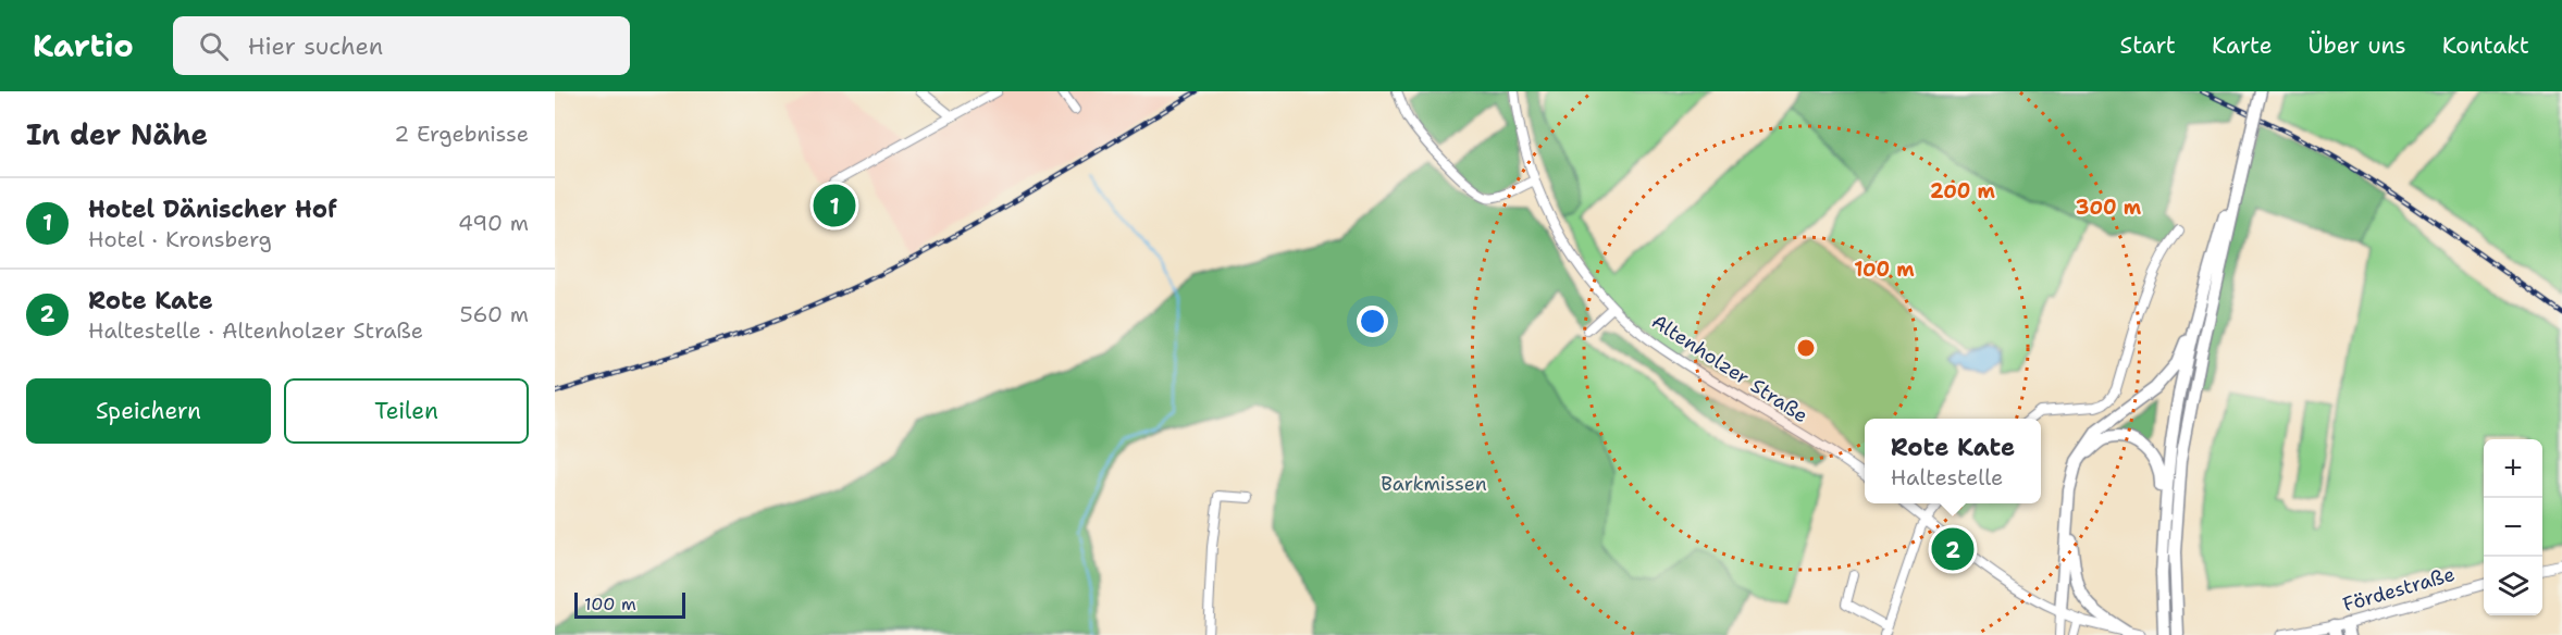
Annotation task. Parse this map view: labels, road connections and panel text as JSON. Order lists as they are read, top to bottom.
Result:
{
  "streets": {
    "main road": ["Fördestraße"],
    "street": ["Altenholzer Straße"]
  },
  "parks": ["Barkmissen"],
  "scale_bar": "100 m",
  "page": {
    "header": "Kartio",
    "search": "Hier suchen",
    "nav": [
      "Start",
      "Karte",
      "Über uns",
      "Kontakt"
    ],
    "heading": ["In der Nähe", "2 Ergebnisse"],
    "list": [
      {
        "mark": "1",
        "name": "Hotel Dänischer Hof",
        "note": "Hotel · Kronsberg",
        "value": "490 m"
      },
      {
        "mark": "2",
        "name": "Rote Kate",
        "note": "Haltestelle · Altenholzer Straße",
        "value": "560 m"
      }
    ],
    "pins": ["1", "2"],
    "buttons": ["Speichern", "Teilen"],
    "popup": ["Rote Kate", "Haltestelle"],
    "map_buttons": ["+", "−"],
    "scale": "100 m"
  },
  "rings": ["200 m", "300 m", "100 m"]
}
